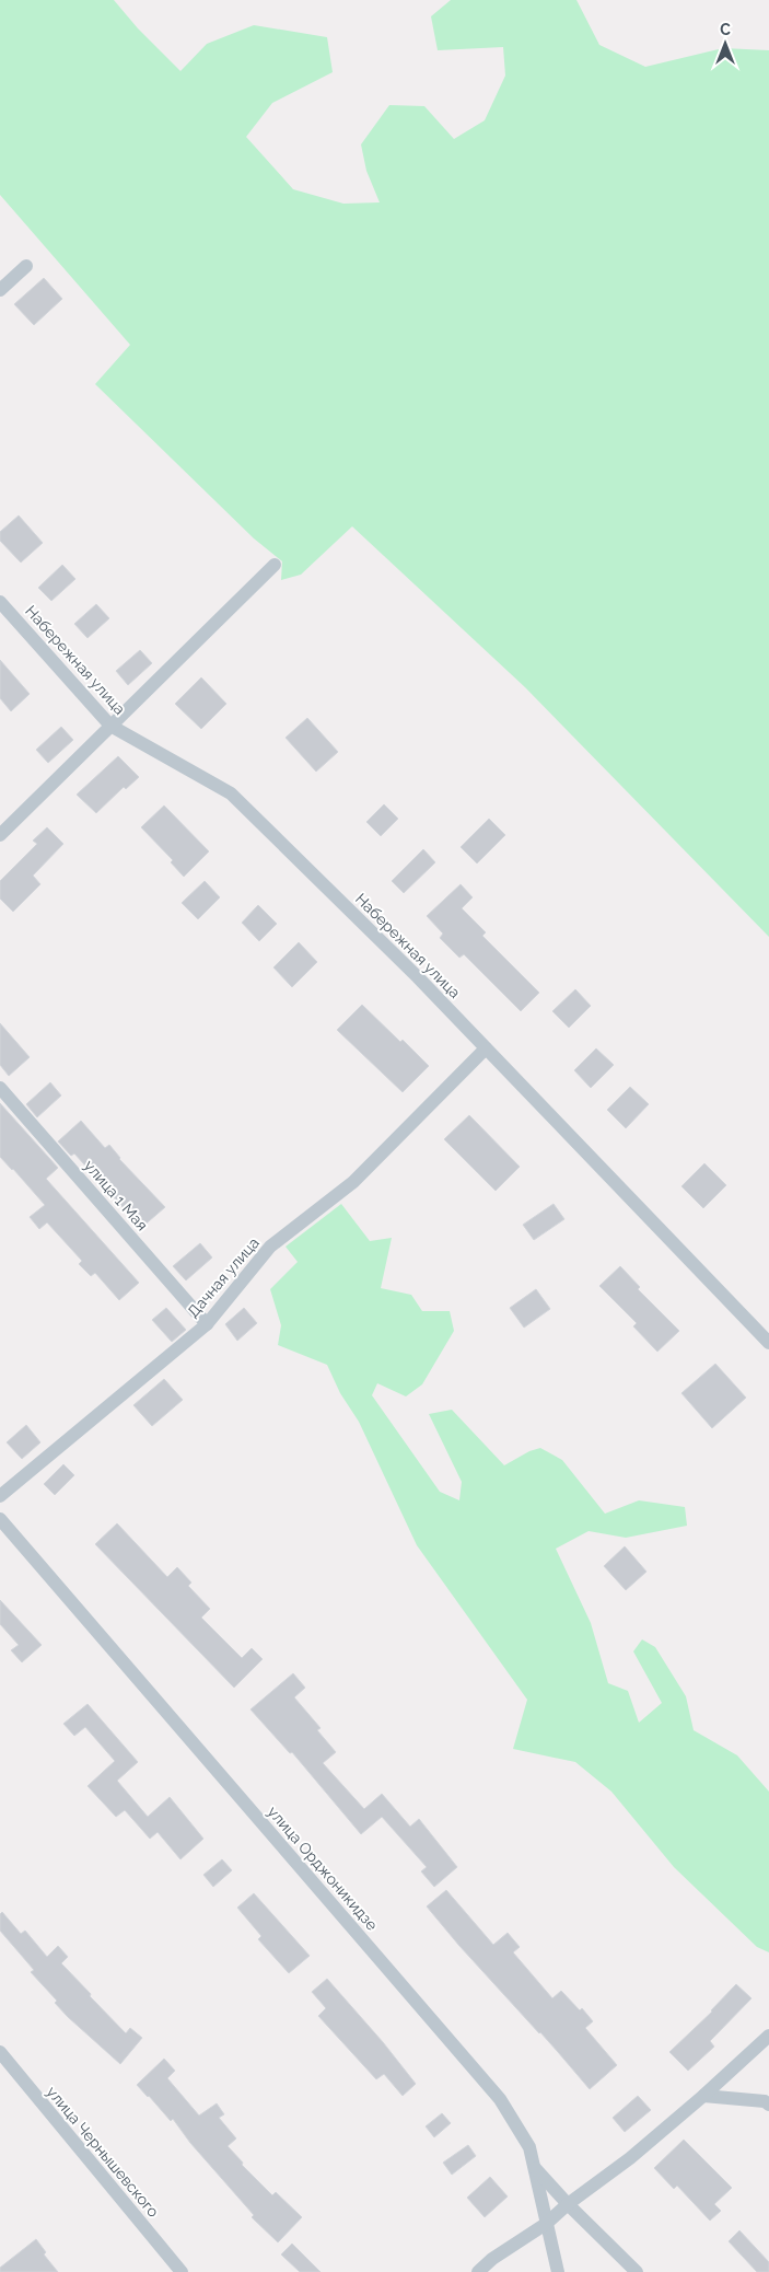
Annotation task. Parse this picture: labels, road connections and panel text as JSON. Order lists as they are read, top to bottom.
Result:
{
  "streets": {
    "street": [
      "Набережная улица",
      "улица 1 Мая",
      "Дачная улица",
      "улица Орджоникидзе",
      "улица Чернышевского"
    ]
  },
  "crossings": [
    ["Набережная улица", "Дачная улица"],
    ["улица 1 Мая", "Дачная улица"]
  ],
  "north": "top"
}
